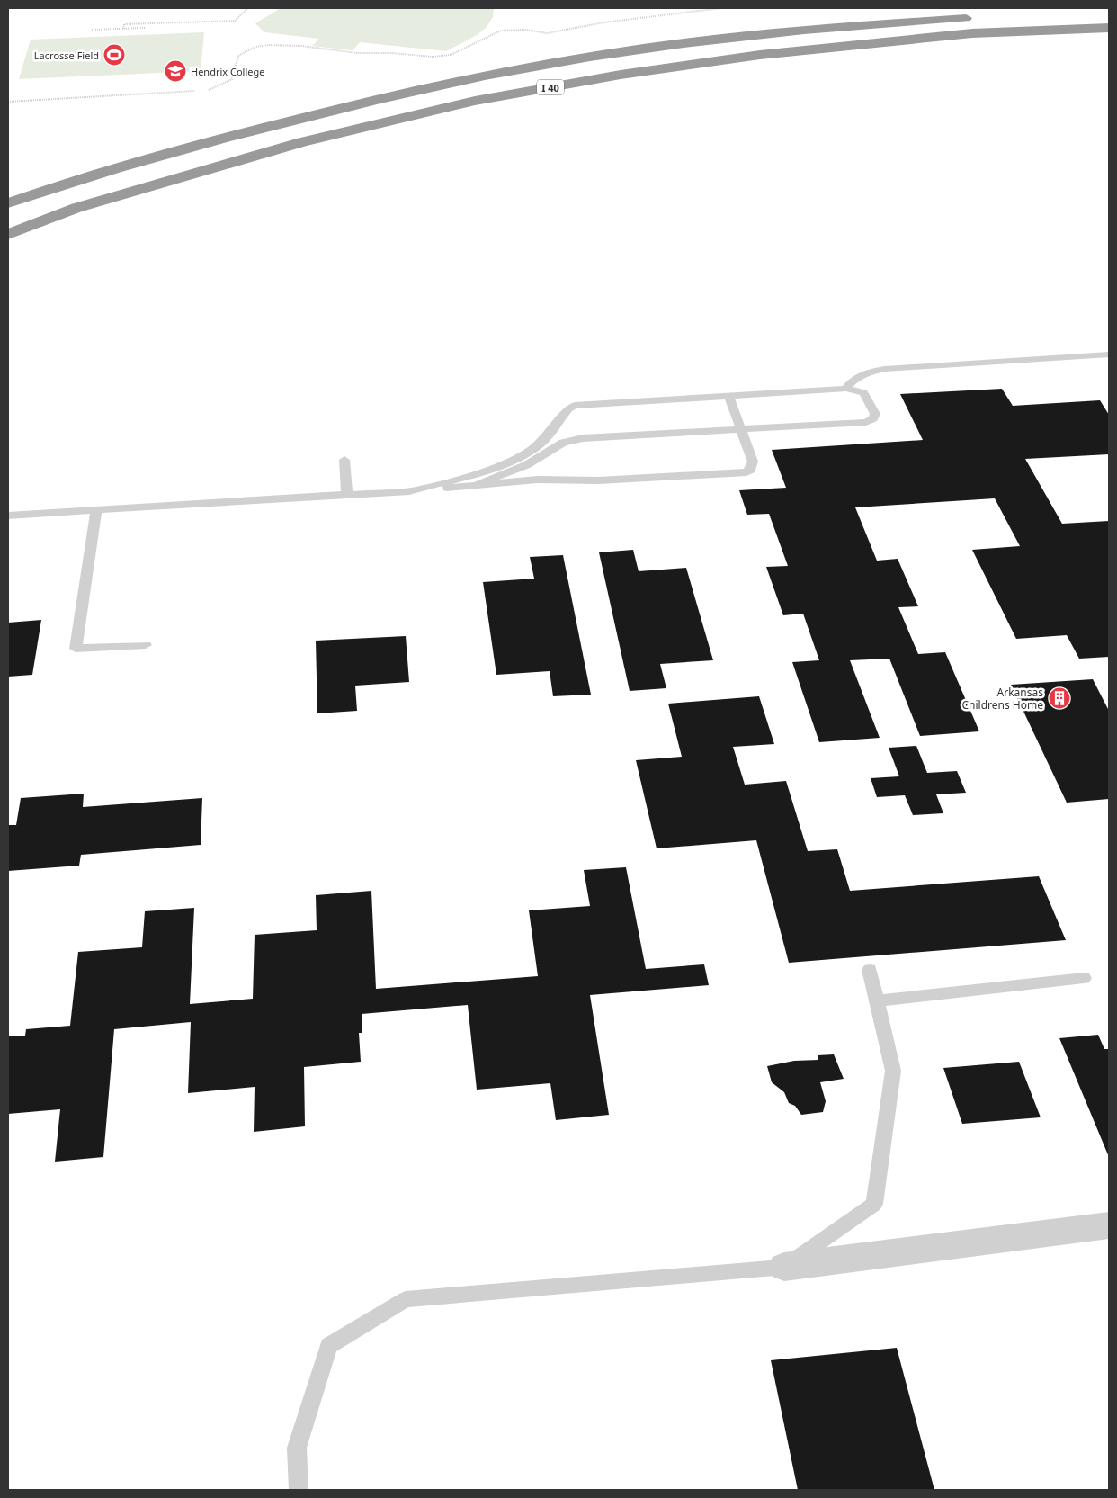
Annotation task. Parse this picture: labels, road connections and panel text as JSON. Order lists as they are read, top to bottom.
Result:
{
  "streets": {
    "highway": ["I 40"]
  },
  "places": {
    "sports": ["Lacrosse Field"],
    "school or university": ["Hendrix College"],
    "building": ["Arkansas Childrens Home"]
  }
}
